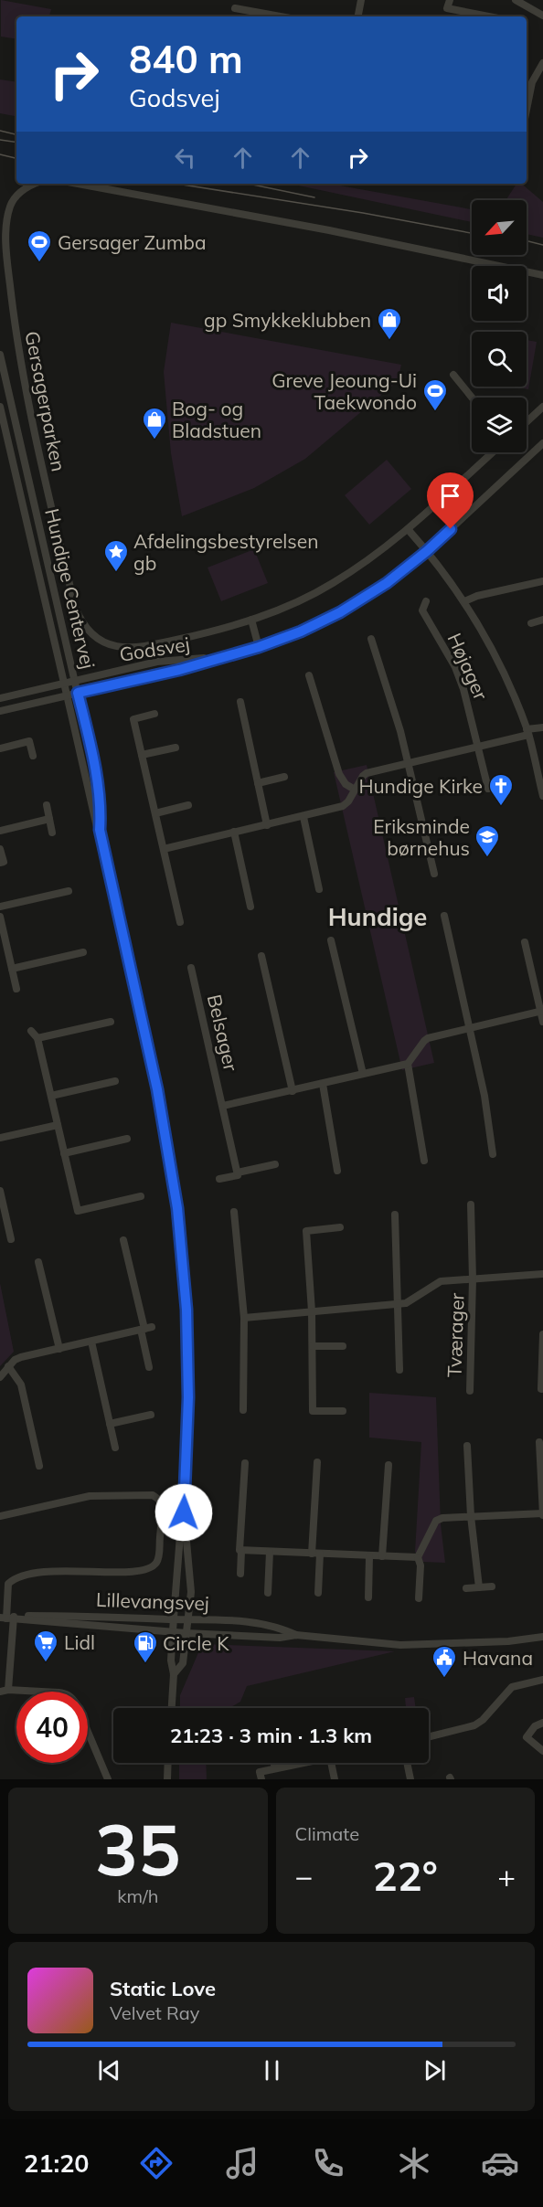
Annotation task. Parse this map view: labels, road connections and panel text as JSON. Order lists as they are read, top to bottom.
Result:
{
  "streets": {
    "street": [
      "Gersagerparken",
      "Hundige Centervej",
      "Godsvej",
      "Højager",
      "Belsager",
      "Tværager",
      "Lillevangsvej"
    ]
  },
  "crossings": [
    ["Hundige Centervej", "Godsvej"],
    ["Hundige Centervej", "Lillevangsvej"]
  ],
  "districts": ["Hundige"],
  "places": {
    "sports": ["Gersager Zumba", "Greve Jeoung-Ui Taekwondo"],
    "shop": ["gp Smykkeklubben", "Bog- og Bladstuen"],
    "place": ["Afdelingsbestyrelsen gb"],
    "church": ["Hundige Kirke"],
    "school or university": ["Eriksminde børnehus"],
    "supermarket": ["Lidl"],
    "fuel station": ["Circle K"],
    "public building": ["Havana"]
  },
  "north": "bottom left",
  "page": {
    "turn": ["840 m", "Godsvej"],
    "limit": "40",
    "trip": "21:23 · 3 min · 1.3 km",
    "tile": [
      ["35", "km/h"],
      "Climate"
    ],
    "heat": ["−", "22°", "+"],
    "song": ["Static Love", "Velvet Ray"],
    "tabs": "21:20"
  }
}
